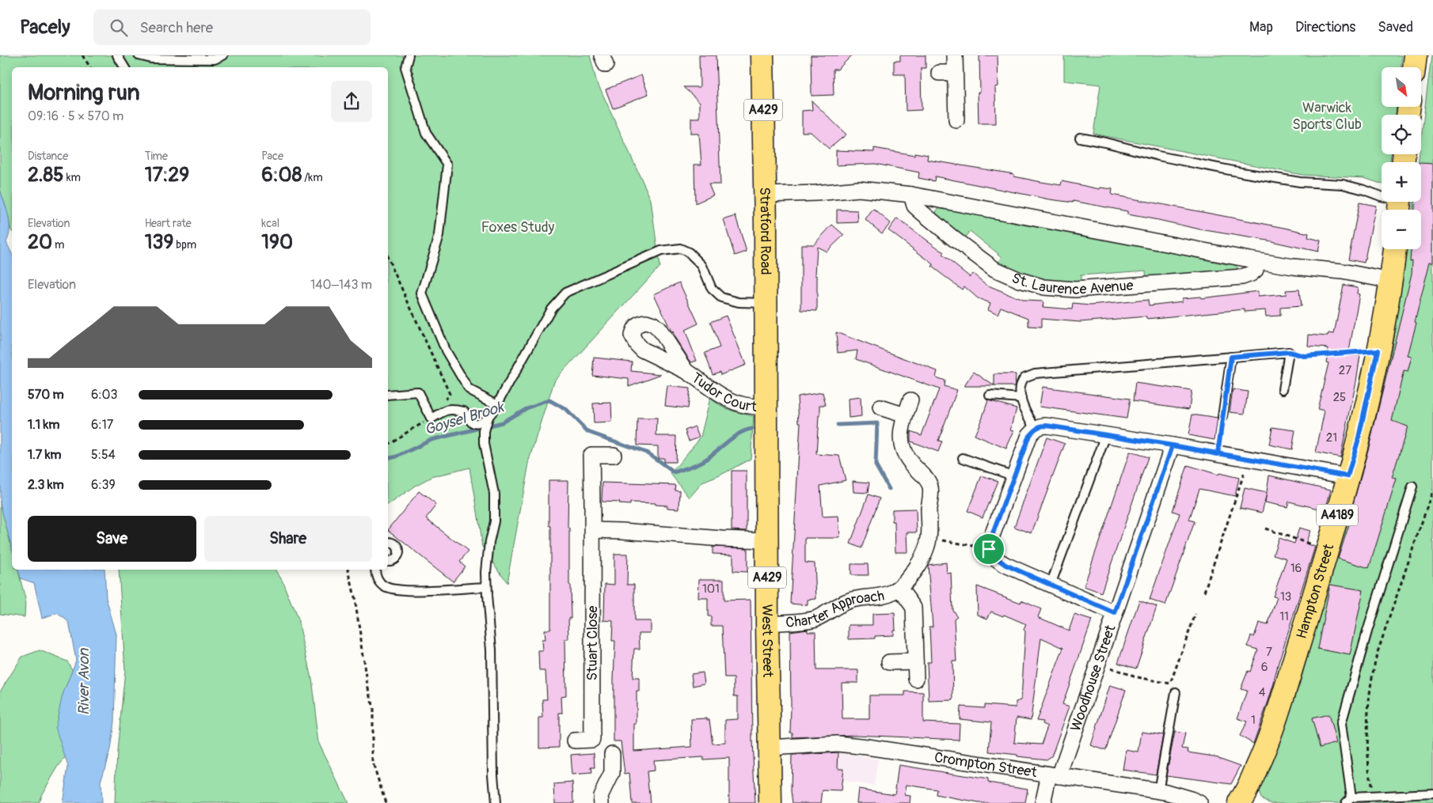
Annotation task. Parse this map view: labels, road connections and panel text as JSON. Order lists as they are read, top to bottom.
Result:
{
  "streets": {
    "main road": [
      "A429",
      "Stratford Road",
      "A4189",
      "Hampton Street",
      "West Street"
    ],
    "street": [
      "St. Laurence Avenue",
      "Tudor Court",
      "Charter Approach",
      "Stuart Close",
      "Woodhouse Street",
      "Crompton Street"
    ]
  },
  "crossings": [
    ["Stratford Road", "Tudor Court"],
    ["Stratford Road", "West Street"],
    ["Tudor Court", "West Street"],
    ["A4189", "Hampton Street"],
    ["Charter Approach", "West Street"],
    ["West Street", "Crompton Street"],
    ["Woodhouse Street", "Crompton Street"]
  ],
  "water": ["Goysel Brook", "River Avon"],
  "parks": ["Warwick Sports Club", "Foxes Study"],
  "house_numbers": [
    "27",
    "25",
    "21",
    "16",
    "101",
    "13",
    "11",
    "7",
    "6",
    "4",
    "1"
  ],
  "north": "bottom right",
  "page": {
    "header": "Pacely",
    "search": "Search here",
    "nav": ["Map", "Directions", "Saved"],
    "map_buttons": ["+", "−"],
    "heading": ["Morning run", "09:16 · 5 × 570 m"],
    "stats": [
      ["Distance", "2.85 km"],
      ["Time", "17:29"],
      ["Pace", "6:08 /km"],
      ["Elevation", "20 m"],
      ["Heart rate", "139 bpm"],
      ["kcal", "190"]
    ],
    "chart": ["Elevation", "140–143 m"],
    "list": [
      {
        "name": "570 m",
        "note": "6:03"
      },
      {
        "name": "1.1 km",
        "note": "6:17"
      },
      {
        "name": "1.7 km",
        "note": "5:54"
      },
      {
        "name": "2.3 km",
        "note": "6:39"
      }
    ],
    "buttons": ["Save", "Share"]
  }
}
